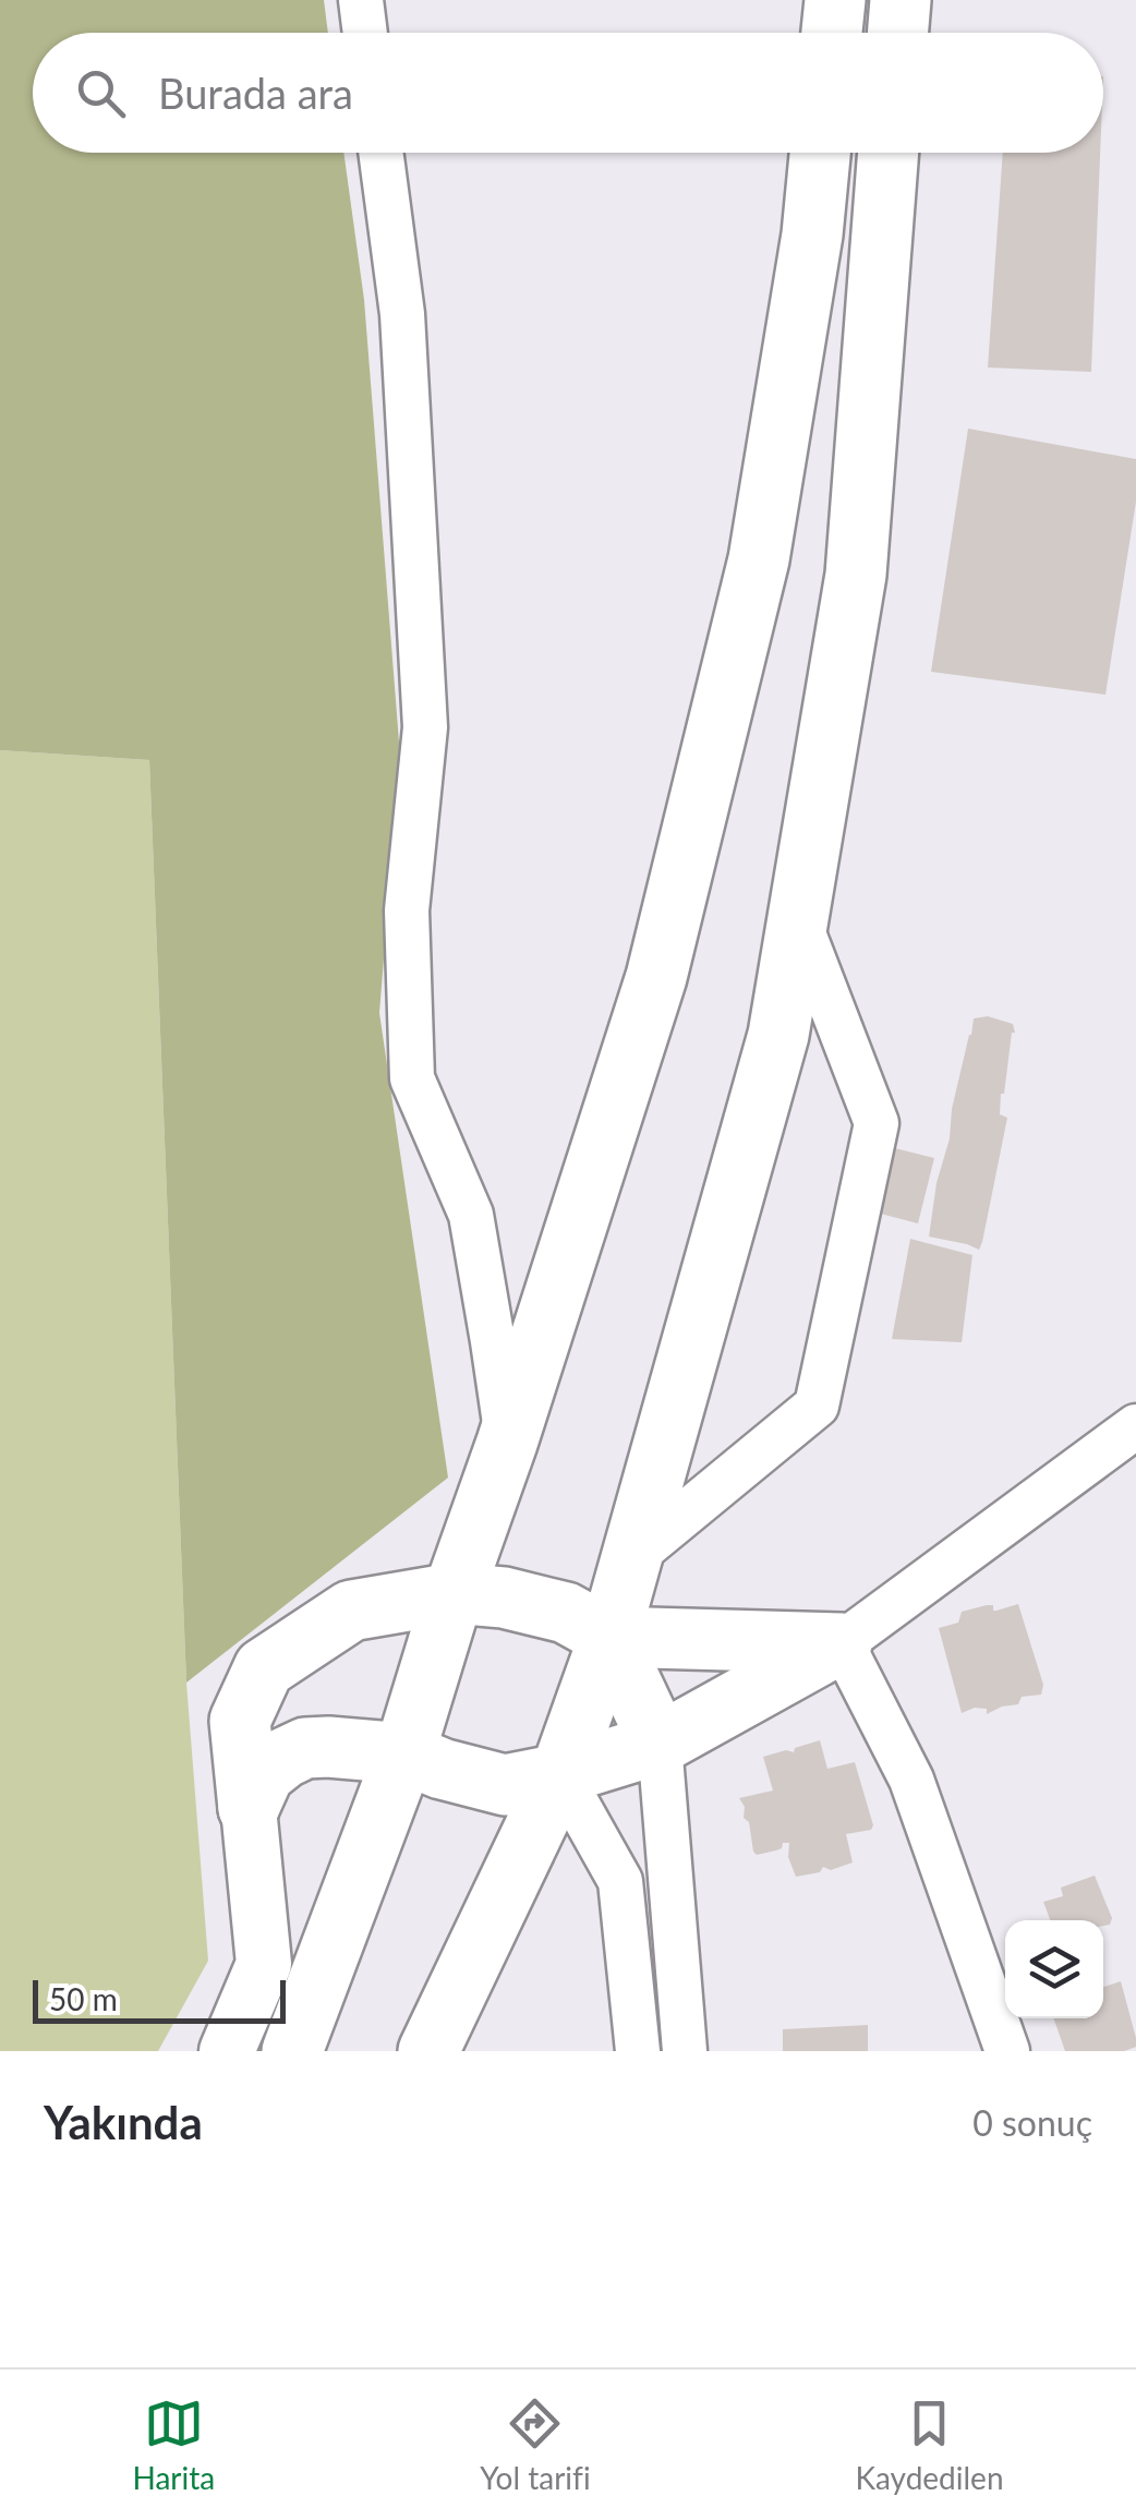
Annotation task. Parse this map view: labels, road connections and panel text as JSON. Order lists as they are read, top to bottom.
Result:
{
  "scale_bar": "50 m",
  "page": {
    "search": "Burada ara",
    "scale": "50 m",
    "heading": ["Yakında", "0 sonuç"],
    "nav": ["Harita", "Yol tarifi", "Kaydedilen"]
  }
}
